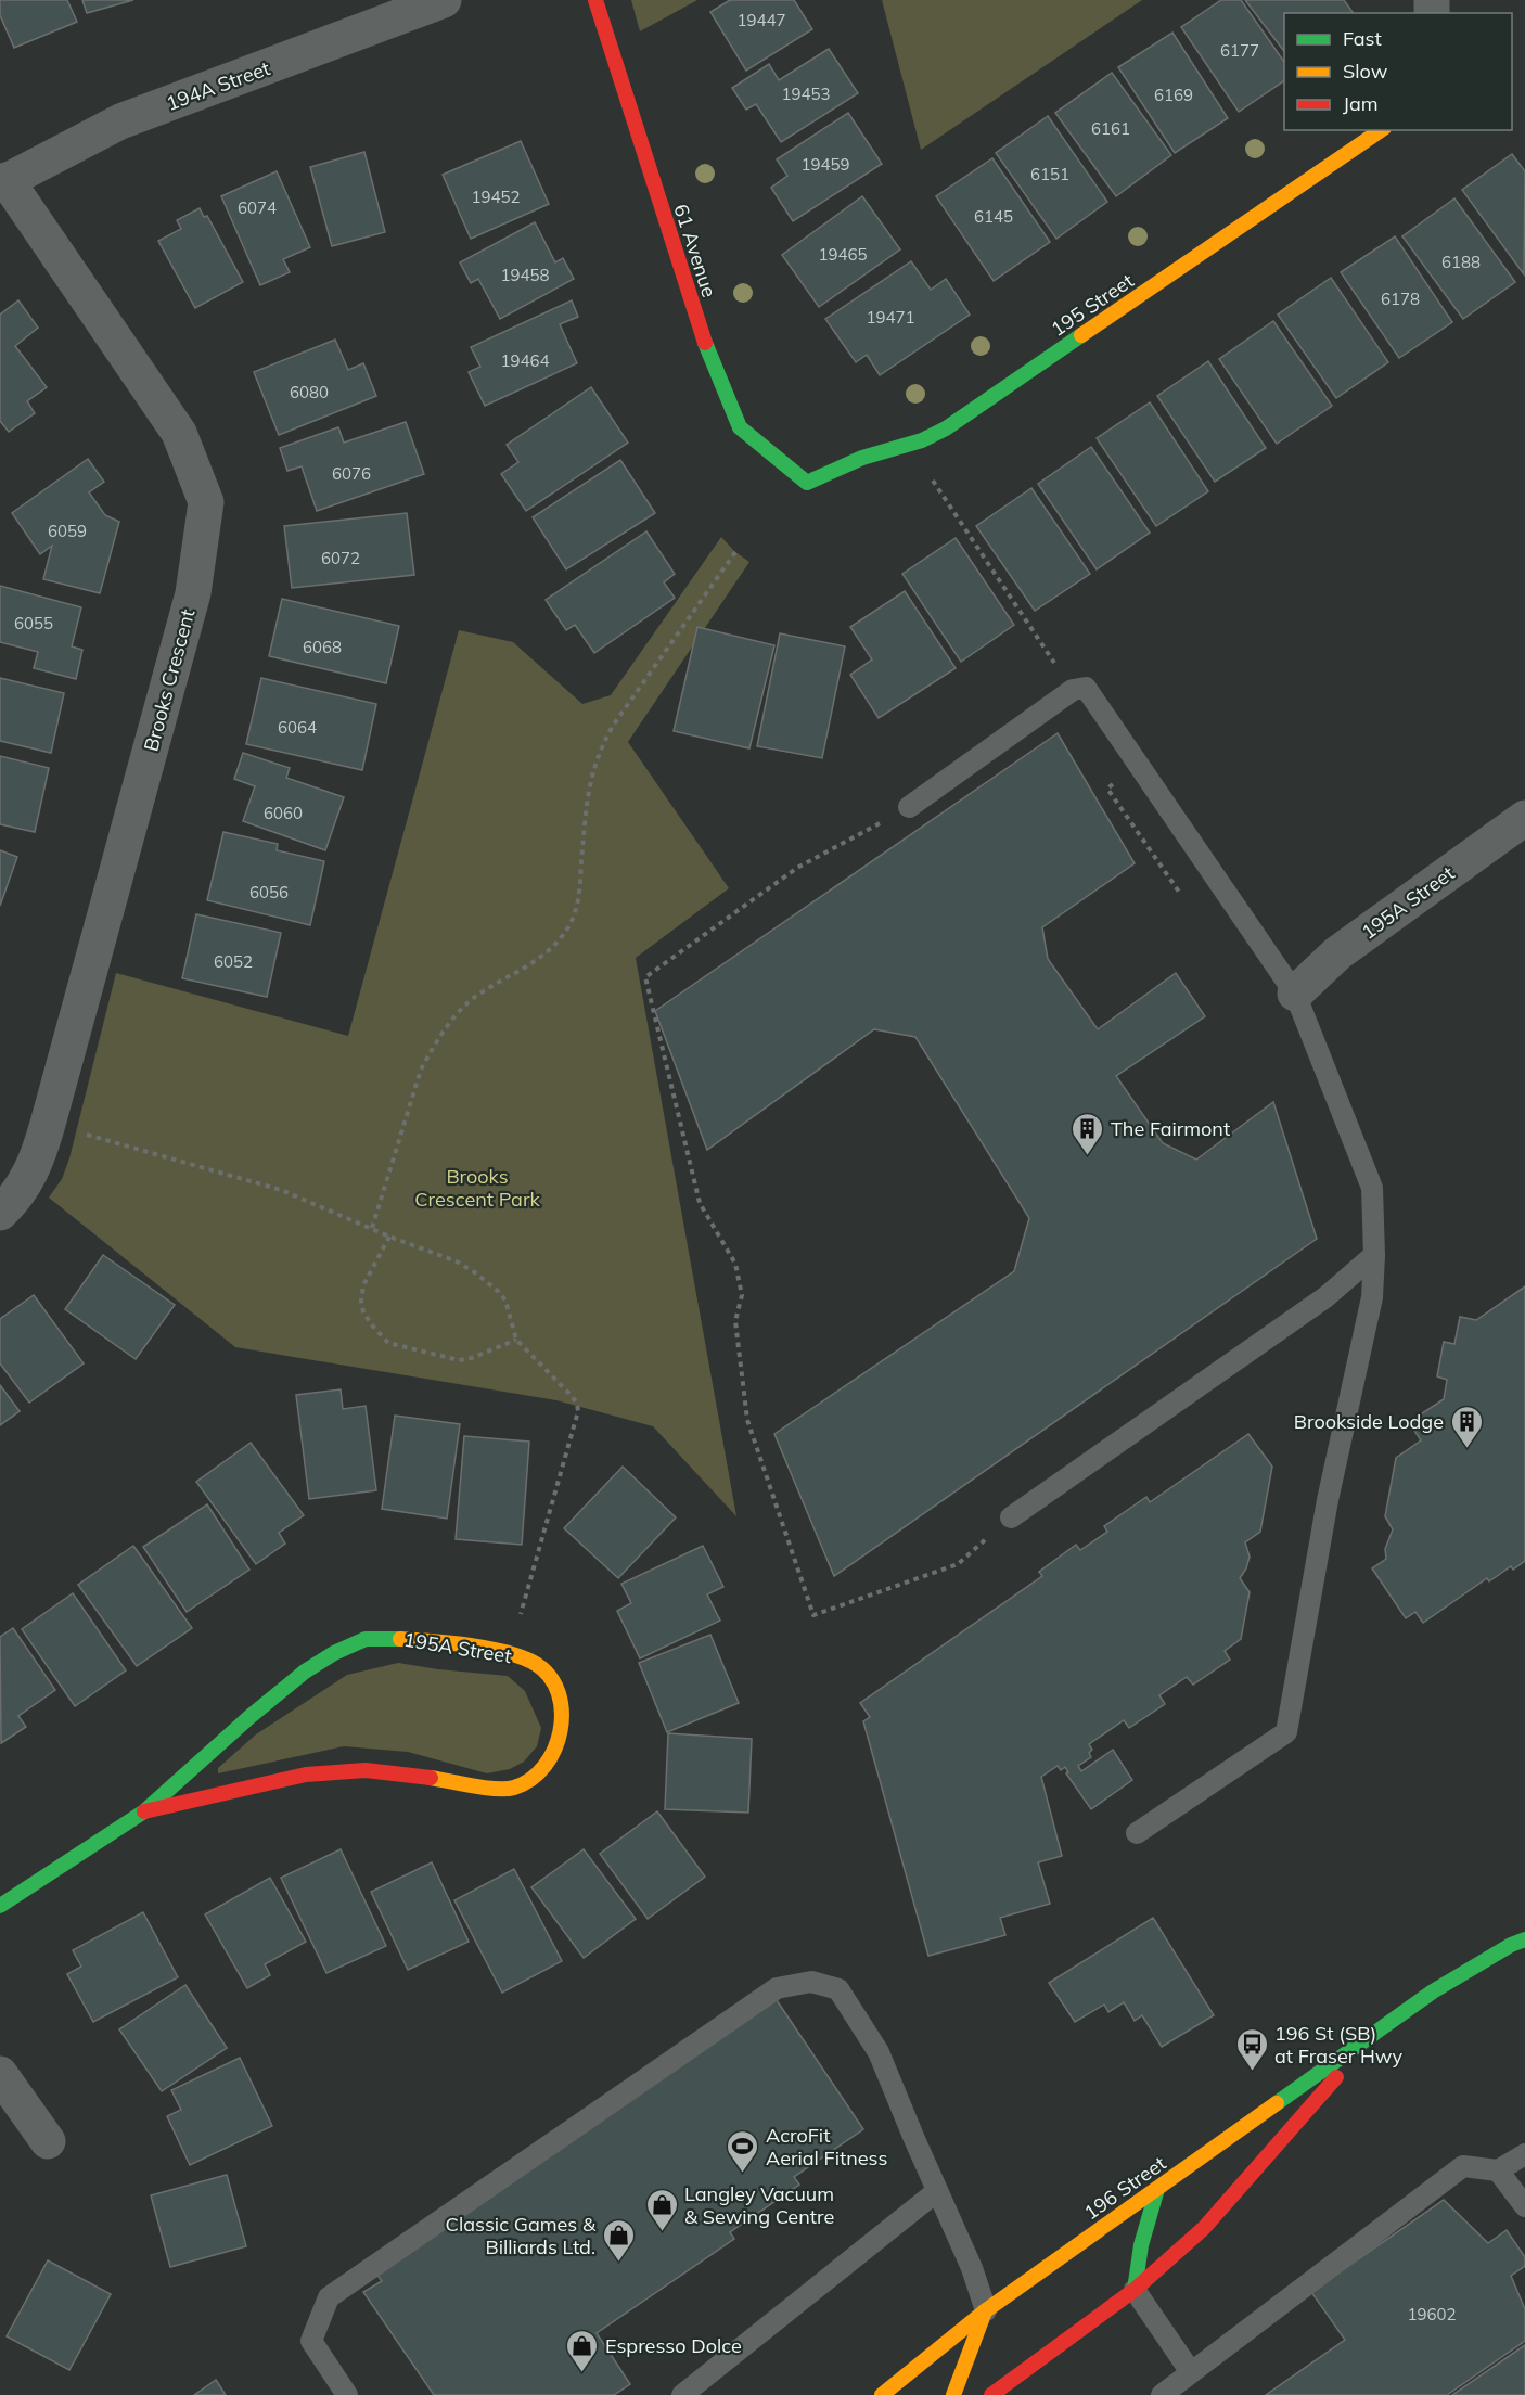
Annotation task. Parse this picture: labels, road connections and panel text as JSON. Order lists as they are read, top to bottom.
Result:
{
  "streets": {
    "street": [
      "194A Street",
      "61 Avenue",
      "195 Street",
      "Brooks Crescent",
      "195A Street",
      "196 Street"
    ]
  },
  "crossings": [
    ["194A Street", "Brooks Crescent"],
    ["61 Avenue", "195 Street"]
  ],
  "parks": ["Brooks Crescent Park"],
  "places": {
    "building": ["The Fairmont", "Brookside Lodge"],
    "bus stop": ["196 St (SB) at Fraser Hwy"],
    "sports": ["AcroFit Aerial Fitness"],
    "shop": ["Langley Vacuum & Sewing Centre", "Classic Games & Billiards Ltd.", "Espresso Dolce"]
  },
  "house_numbers": [
    "19447",
    "6177",
    "19453",
    "6169",
    "6161",
    "19459",
    "6151",
    "19452",
    "6074",
    "6145",
    "19465",
    "6188",
    "19458",
    "6178",
    "19471",
    "19464",
    "6080",
    "6076",
    "6059",
    "6072",
    "6055",
    "6068",
    "6064",
    "6060",
    "6056",
    "6052",
    "19602"
  ],
  "legend": ["Fast", "Slow", "Jam"]
}
